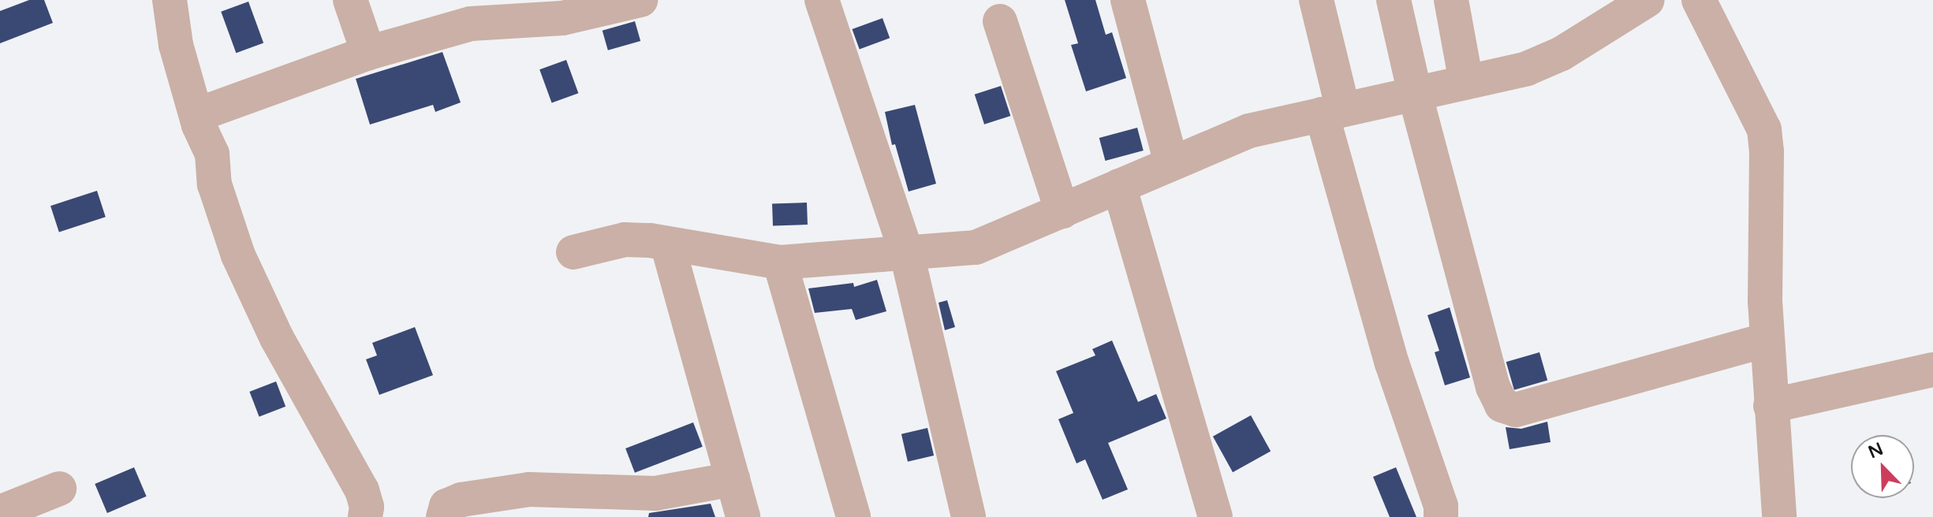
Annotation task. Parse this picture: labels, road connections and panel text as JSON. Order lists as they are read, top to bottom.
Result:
{
  "north": "top left"
}
